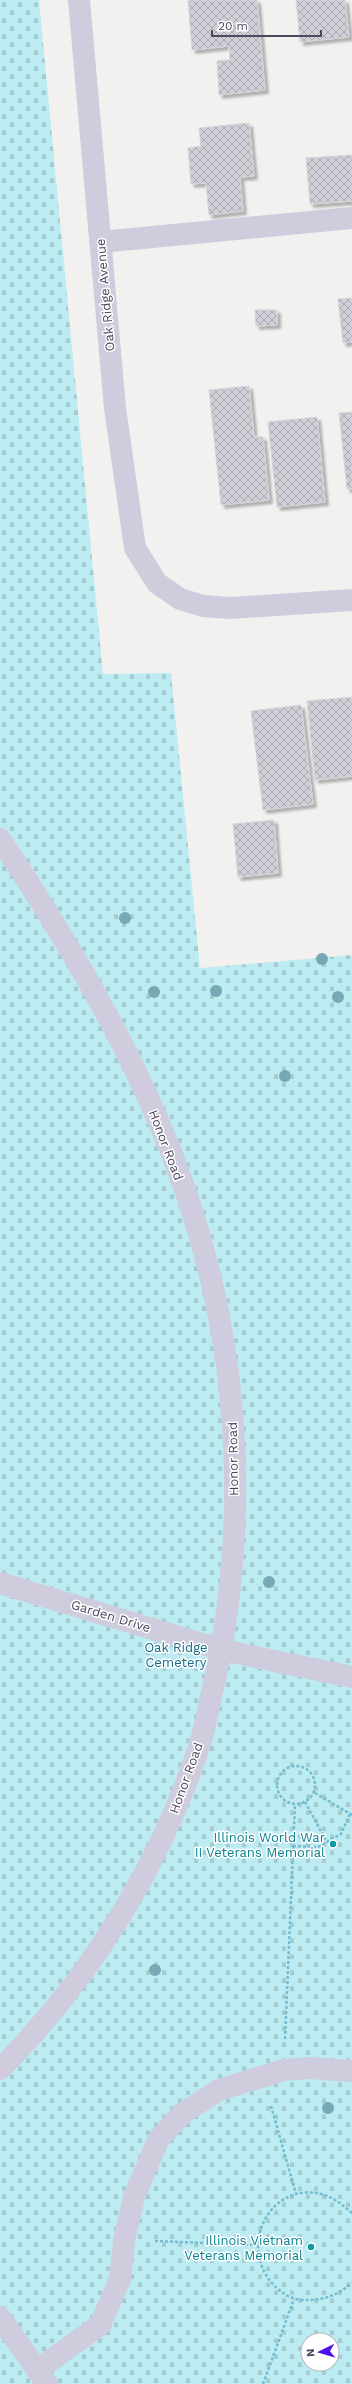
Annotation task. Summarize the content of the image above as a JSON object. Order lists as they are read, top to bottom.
{
  "streets": {
    "street": ["Oak Ridge Avenue", "Honor Road", "Garden Drive"]
  },
  "crossings": [
    ["Honor Road", "Garden Drive"]
  ],
  "parks": ["Oak Ridge Cemetery"],
  "places": ["Illinois World War II Veterans Memorial", "Illinois Vietnam Veterans Memorial"],
  "scale_bar": "20 m",
  "north": "left"
}
